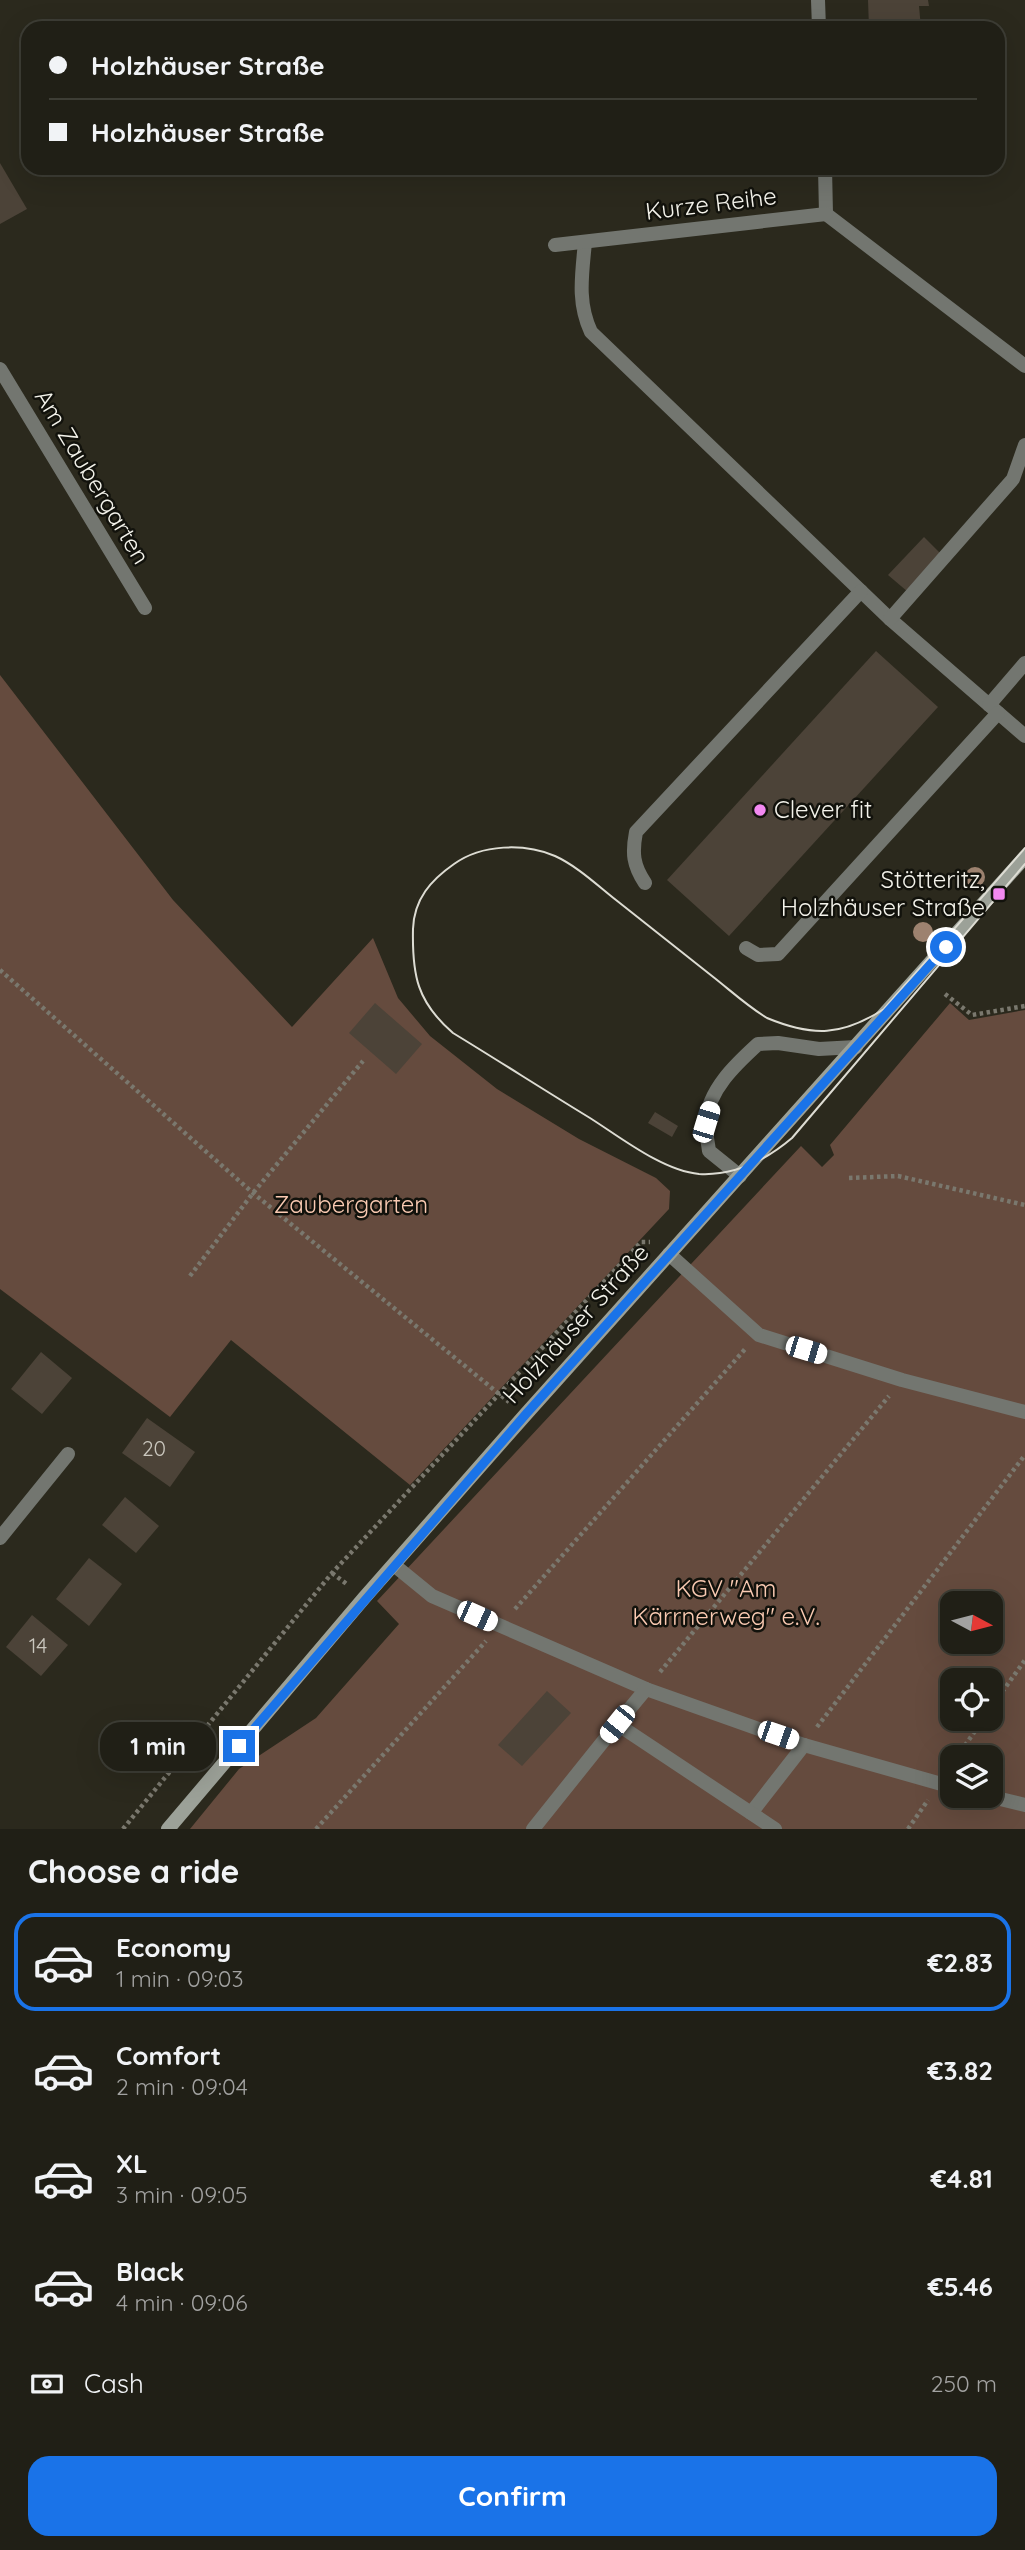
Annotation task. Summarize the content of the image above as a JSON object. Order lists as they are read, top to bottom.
{
  "streets": {
    "main road": ["Holzhäuser Straße"],
    "street": ["Kurze Reihe", "Am Zaubergarten"]
  },
  "parks": ["Zaubergarten", "KGV \"Am Kärrnerweg\" e.V."],
  "places": {
    "other": ["Clever fit"],
    "transit": ["Stötteritz, Holzhäuser Straße"]
  },
  "house_numbers": ["20", "14"],
  "north": "right",
  "page": {
    "banner": ["Holzhäuser Straße", "Holzhäuser Straße"],
    "bubble": "1 min",
    "heading": "Choose a ride",
    "list": [
      {
        "name": "Economy",
        "note": "1 min · 09:03",
        "value": "€2.83"
      },
      {
        "name": "Comfort",
        "note": "2 min · 09:04",
        "value": "€3.82"
      },
      {
        "name": "XL",
        "note": "3 min · 09:05",
        "value": "€4.81"
      },
      {
        "name": "Black",
        "note": "4 min · 09:06",
        "value": "€5.46"
      }
    ],
    "pay": ["Cash", "250 m"],
    "buttons": "Confirm"
  }
}
